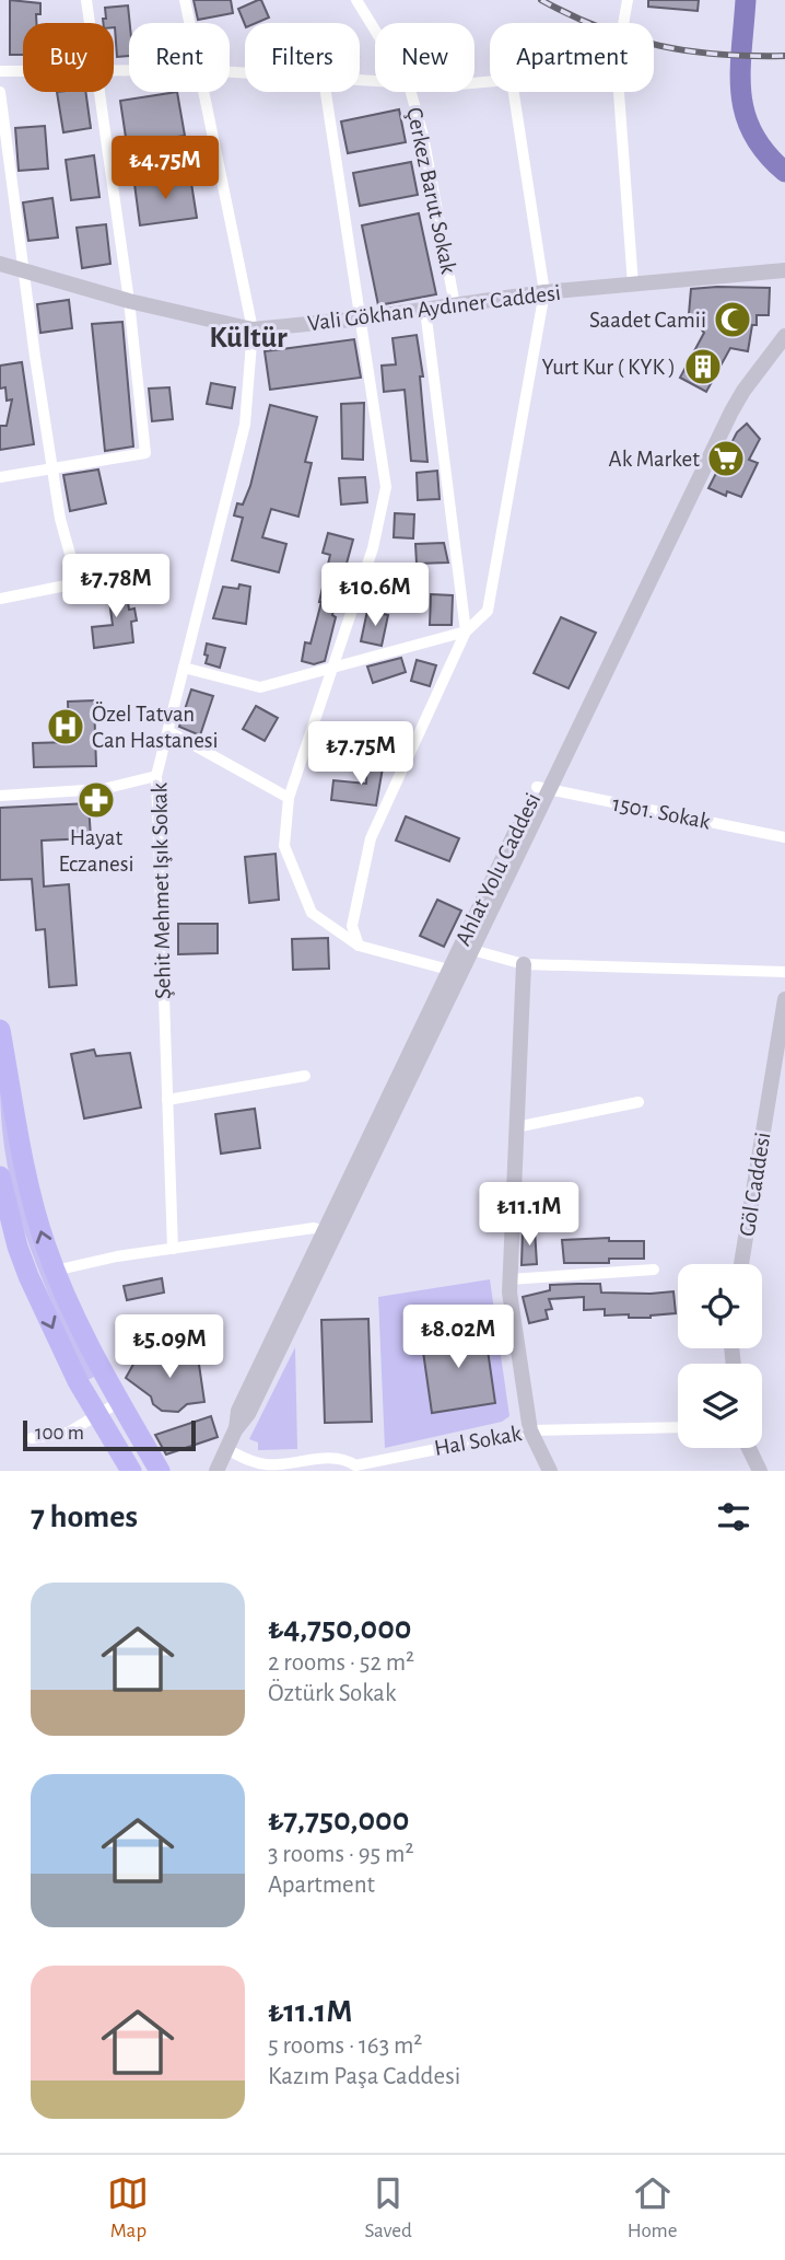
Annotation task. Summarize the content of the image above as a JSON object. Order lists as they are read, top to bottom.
{
  "streets": {
    "street": [
      "Çerkez Barut Sokak",
      "Vali Gökhan Aydıner Caddesi",
      "1501. Sokak",
      "Ahlat Yolu Caddesi",
      "Şehit Mehmet Işık Sokak",
      "Göl Caddesi",
      "Hal Sokak"
    ]
  },
  "crossings": [
    ["Çerkez Barut Sokak", "Vali Gökhan Aydıner Caddesi"],
    ["Vali Gökhan Aydıner Caddesi", "Şehit Mehmet Işık Sokak"],
    ["1501. Sokak", "Ahlat Yolu Caddesi"],
    ["Ahlat Yolu Caddesi", "Hal Sokak"]
  ],
  "districts": ["Kültür"],
  "places": {
    "mosque": ["Saadet Camii"],
    "building": ["Yurt Kur ( KYK )"],
    "supermarket": ["Ak Market"],
    "hospital": ["Özel Tatvan Can Hastanesi"],
    "pharmacy": ["Hayat Eczanesi"]
  },
  "scale_bar": "100 m",
  "page": {
    "chip": [
      "Buy",
      "Rent",
      "Filters",
      "New",
      "Apartment"
    ],
    "price": [
      "₺4.75M",
      "₺7.78M",
      "₺10.6M",
      "₺7.75M",
      "₺11.1M",
      "₺8.02M",
      "₺5.09M"
    ],
    "scale": "100 m",
    "heading": "7 homes",
    "list": [
      {
        "name": "₺4,750,000",
        "note": "2 rooms · 52 m² · Öztürk Sokak"
      },
      {
        "name": "₺7,750,000",
        "note": "3 rooms · 95 m² · Apartment"
      },
      {
        "name": "₺11.1M",
        "note": "5 rooms · 163 m² · Kazım Paşa Caddesi"
      }
    ],
    "tabs": ["Map", "Saved", "Home"]
  }
}
